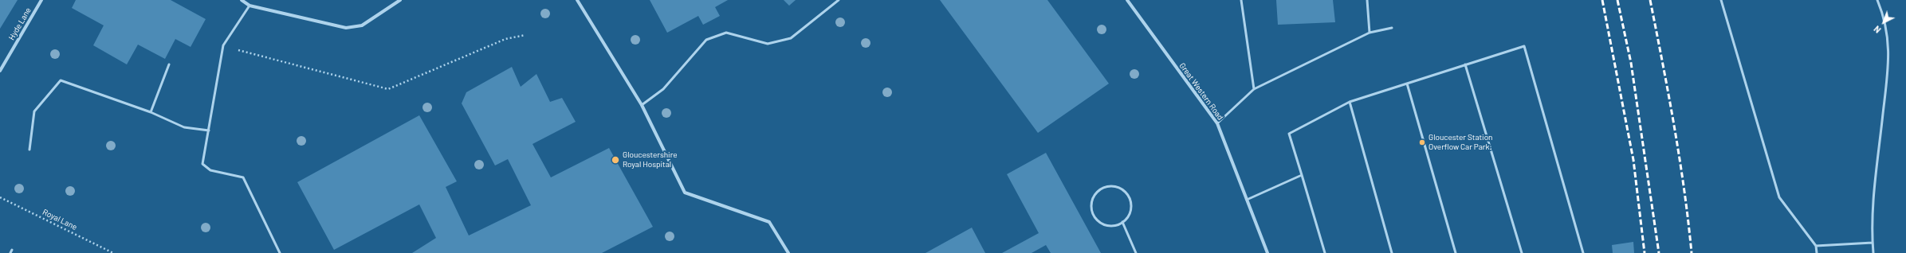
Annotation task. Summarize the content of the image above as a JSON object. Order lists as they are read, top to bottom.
{
  "streets": {
    "street": ["Hyde Lane", "Great Western Road"],
    "path": ["Royal Lane"]
  },
  "places": ["Gloucester Station Overflow Car Park.", "Gloucestershire Royal Hospital"],
  "north": "bottom left"
}
